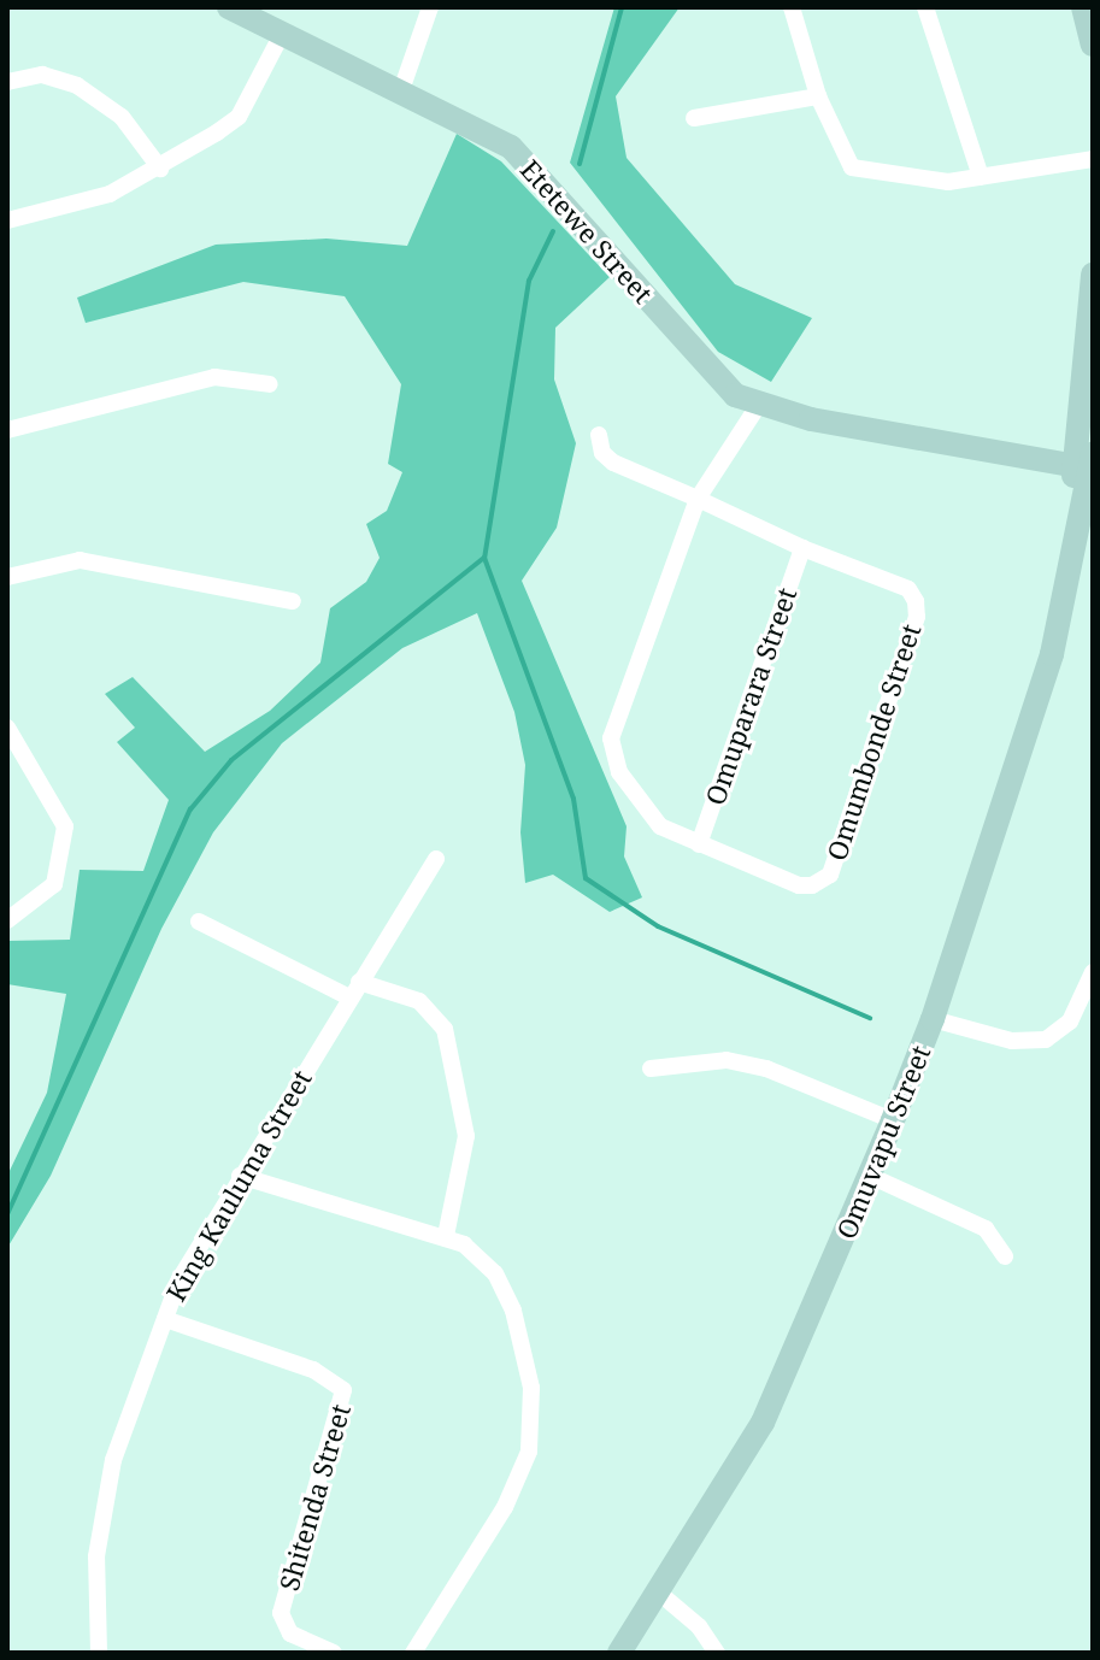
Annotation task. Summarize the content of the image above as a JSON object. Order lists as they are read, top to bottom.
{
  "streets": {
    "street": [
      "Etetewe Street",
      "Omuparara Street",
      "Omumbonde Street",
      "Omuvapu Street",
      "King Kauluma Street",
      "Shitenda Street"
    ]
  },
  "crossings": [
    ["Etetewe Street", "Omumbonde Street"],
    ["Etetewe Street", "Omuvapu Street"],
    ["Omuparara Street", "Omumbonde Street"],
    ["King Kauluma Street", "Shitenda Street"]
  ]
}
